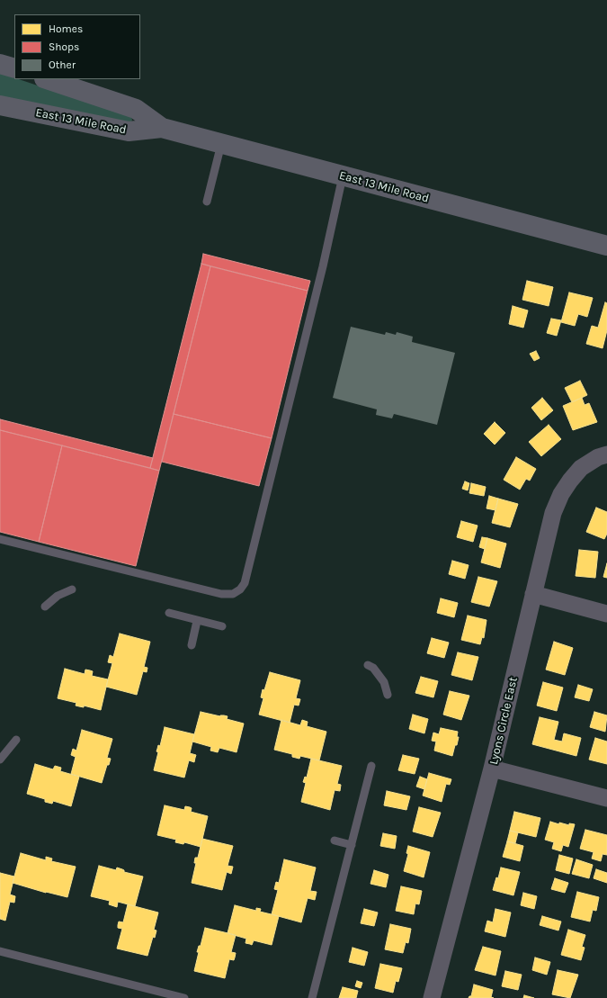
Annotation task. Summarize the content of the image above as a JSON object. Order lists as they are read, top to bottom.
{
  "streets": {
    "main road": ["East 13 Mile Road"],
    "street": ["Lyons Circle East"]
  },
  "legend": ["Homes", "Shops", "Other"]
}
